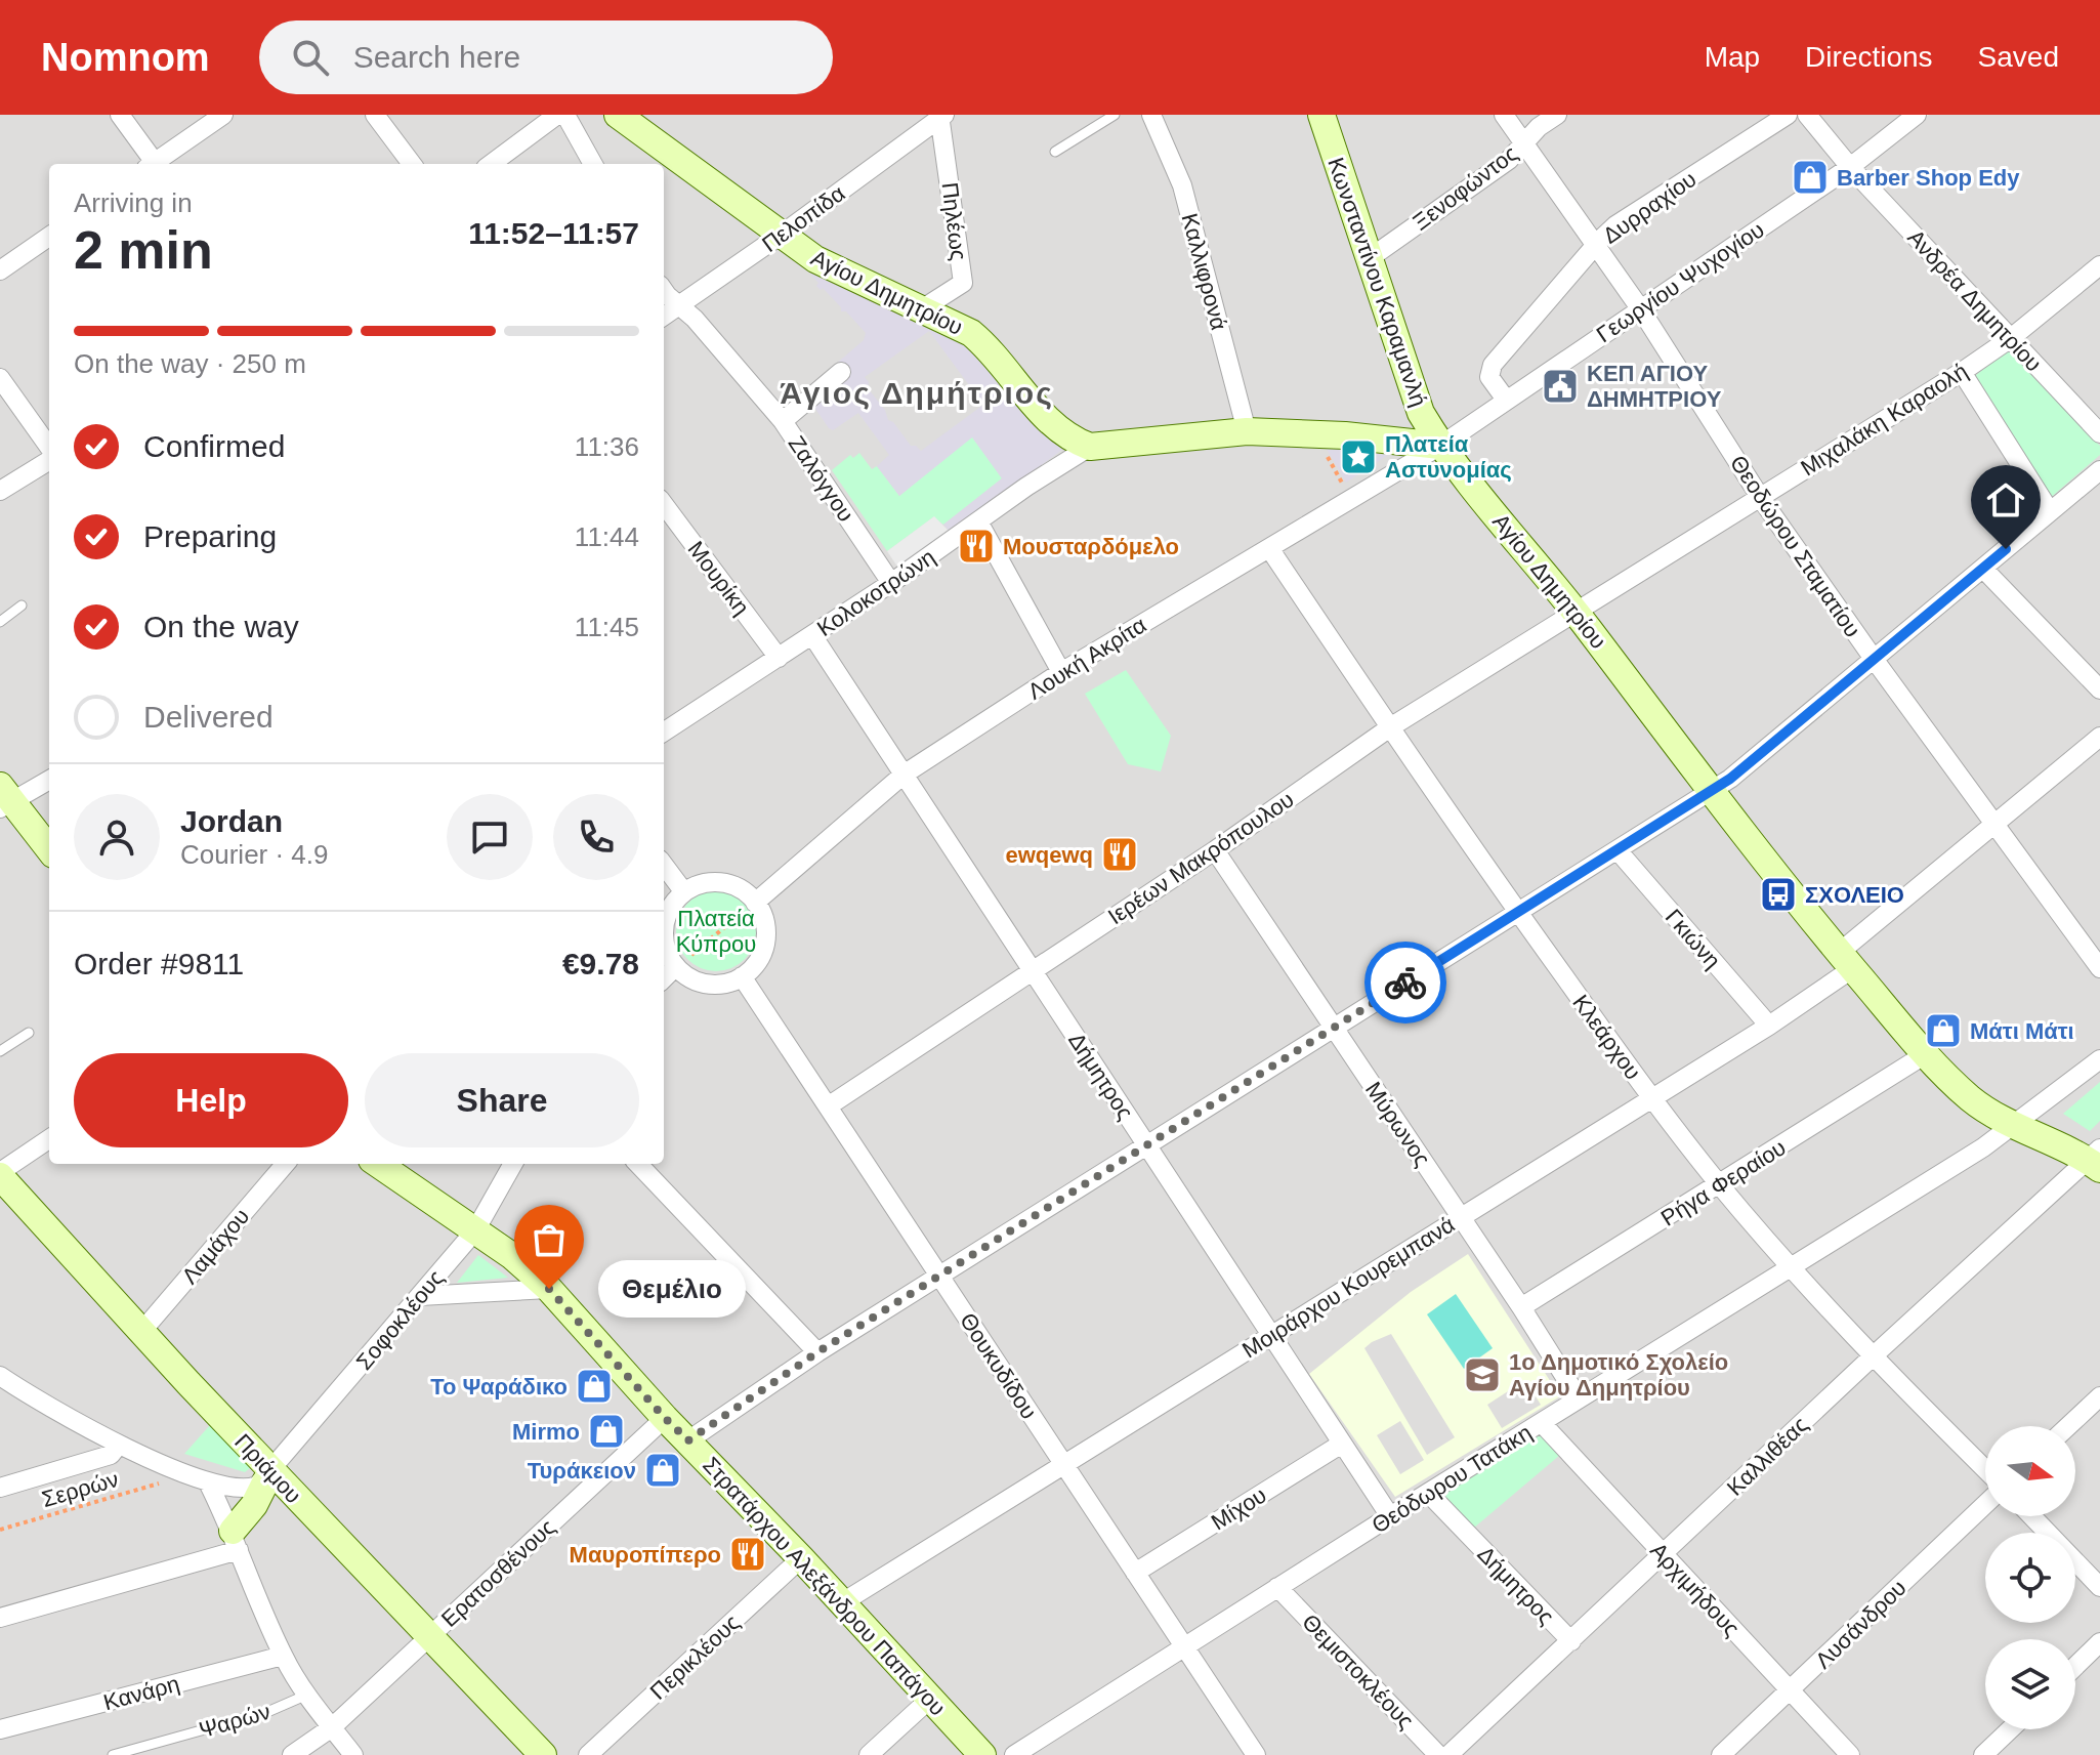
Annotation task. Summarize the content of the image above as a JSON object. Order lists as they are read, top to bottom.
{
  "streets": {
    "main road": [
      "Κωνσταντίνου Καραμανλή",
      "Αγίου Δημητρίου",
      "Πριάμου",
      "Στρατάρχου Αλεξάνδρου Παπάγου"
    ],
    "street": [
      "Ξενοφώντος",
      "Δυρραχίου",
      "Πελοπίδα",
      "Πηλέως",
      "Καλλιφρονά",
      "Γεωργίου Ψυχογίου",
      "Ανδρέα Δημητρίου",
      "Μιχαλάκη Καραολή",
      "Ζαλόγγου",
      "Θεοδώρου Σταματίου",
      "Μουρίκη",
      "Κολοκοτρώνη",
      "Λουκή Ακρίτα",
      "Ιερέων Μακρόπουλου",
      "Γκιώνη",
      "Κλεάρχου",
      "Δήμητρος",
      "Μύρωνος",
      "Ρήγα Φεραίου",
      "Λαμάχου",
      "Μοιράρχου Κουρεμπανά",
      "Σοφοκλέους",
      "Θουκυδίδου",
      "Καλλιθέας",
      "Θεόδωρου Τατάκη",
      "Μίχου",
      "Ερατοσθένους",
      "Αρχιμήδους",
      "Λυσάνδρου",
      "Περικλέους",
      "Θεμιστοκλέους",
      "Κανάρη"
    ],
    "lane": ["Ψαρών"],
    "path": ["Σερρών"]
  },
  "crossings": [
    ["Ξενοφώντος", "Κωνσταντίνου Καραμανλή"],
    ["Ξενοφώντος", "Θεοδώρου Σταματίου"],
    ["Δυρραχίου", "Γεωργίου Ψυχογίου"],
    ["Δυρραχίου", "Θεοδώρου Σταματίου"],
    ["Πελοπίδα", "Πηλέως"],
    ["Πελοπίδα", "Αγίου Δημητρίου"],
    ["Πελοπίδα", "Ζαλόγγου"],
    ["Πηλέως", "Αγίου Δημητρίου"],
    ["Κωνσταντίνου Καραμανλή", "Γεωργίου Ψυχογίου"],
    ["Κωνσταντίνου Καραμανλή", "Αγίου Δημητρίου"],
    ["Κωνσταντίνου Καραμανλή", "Λουκή Ακρίτα"],
    ["Γεωργίου Ψυχογίου", "Αγίου Δημητρίου"],
    ["Γεωργίου Ψυχογίου", "Ανδρέα Δημητρίου"],
    ["Γεωργίου Ψυχογίου", "Θεοδώρου Σταματίου"],
    ["Γεωργίου Ψυχογίου", "Λουκή Ακρίτα"],
    ["Αγίου Δημητρίου", "Μιχαλάκη Καραολή"],
    ["Αγίου Δημητρίου", "Κολοκοτρώνη"],
    ["Αγίου Δημητρίου", "Λουκή Ακρίτα"],
    ["Αγίου Δημητρίου", "Ιερέων Μακρόπουλου"],
    ["Αγίου Δημητρίου", "Ρήγα Φεραίου"],
    ["Αγίου Δημητρίου", "Μοιράρχου Κουρεμπανά"],
    ["Αγίου Δημητρίου", "Καλλιθέας"],
    ["Αγίου Δημητρίου", "Θεόδωρου Τατάκη"],
    ["Ανδρέα Δημητρίου", "Μιχαλάκη Καραολή"],
    ["Μιχαλάκη Καραολή", "Θεοδώρου Σταματίου"],
    ["Μιχαλάκη Καραολή", "Ιερέων Μακρόπουλου"],
    ["Ζαλόγγου", "Κολοκοτρώνη"],
    ["Θεοδώρου Σταματίου", "Μοιράρχου Κουρεμπανά"],
    ["Μουρίκη", "Κολοκοτρώνη"],
    ["Κολοκοτρώνη", "Δήμητρος"],
    ["Λουκή Ακρίτα", "Κλεάρχου"],
    ["Λουκή Ακρίτα", "Δήμητρος"],
    ["Ιερέων Μακρόπουλου", "Κλεάρχου"],
    ["Ιερέων Μακρόπουλου", "Δήμητρος"],
    ["Ιερέων Μακρόπουλου", "Μύρωνος"],
    ["Ιερέων Μακρόπουλου", "Θουκυδίδου"],
    ["Γκιώνη", "Μοιράρχου Κουρεμπανά"],
    ["Κλεάρχου", "Ρήγα Φεραίου"],
    ["Κλεάρχου", "Μοιράρχου Κουρεμπανά"],
    ["Κλεάρχου", "Καλλιθέας"],
    ["Κλεάρχου", "Θεόδωρου Τατάκη"],
    ["Δήμητρος", "Μοιράρχου Κουρεμπανά"],
    ["Δήμητρος", "Καλλιθέας"],
    ["Δήμητρος", "Θεόδωρου Τατάκη"],
    ["Δήμητρος", "Μίχου"],
    ["Μύρωνος", "Ρήγα Φεραίου"],
    ["Μύρωνος", "Μοιράρχου Κουρεμπανά"],
    ["Μύρωνος", "Θεόδωρου Τατάκη"],
    ["Λαμάχου", "Πριάμου"],
    ["Μοιράρχου Κουρεμπανά", "Θουκυδίδου"],
    ["Μοιράρχου Κουρεμπανά", "Στρατάρχου Αλεξάνδρου Παπάγου"],
    ["Σοφοκλέους", "Πριάμου"],
    ["Σοφοκλέους", "Στρατάρχου Αλεξάνδρου Παπάγου"],
    ["Θουκυδίδου", "Θεόδωρου Τατάκη"],
    ["Θουκυδίδου", "Μίχου"],
    ["Καλλιθέας", "Αρχιμήδους"],
    ["Πριάμου", "Ερατοσθένους"],
    ["Θεόδωρου Τατάκη", "Αρχιμήδους"],
    ["Θεόδωρου Τατάκη", "Θεμιστοκλέους"],
    ["Ερατοσθένους", "Στρατάρχου Αλεξάνδρου Παπάγου"],
    ["Στρατάρχου Αλεξάνδρου Παπάγου", "Περικλέους"],
    ["Αρχιμήδους", "Λυσάνδρου"]
  ],
  "districts": ["Άγιος Δημήτριος"],
  "parks": ["Πλατεία Κύπρου"],
  "places": {
    "shop": [
      "Barber Shop Edy",
      "Μάτι Μάτι",
      "Το Ψαράδικο",
      "Mirmo",
      "Τυράκειον"
    ],
    "public building": ["ΚΕΠ ΑΓΙΟΥ ΔΗΜΗΤΡΙΟΥ"],
    "place": ["Πλατεία Αστυνομίας"],
    "restaurant": ["Μουσταρδόμελο", "ewqewq", "Μαυροπίπερο"],
    "bus stop": ["ΣΧΟΛΕΙΟ"],
    "other": ["Θεμέλιο"],
    "school or university": ["1ο Δημοτικό Σχολείο Αγίου Δημητρίου"]
  },
  "north": "right",
  "page": {
    "header": "Nomnom",
    "search": "Search here",
    "nav": ["Map", "Directions", "Saved"],
    "heading": ["2 min", "Arriving in", "11:52–11:57"],
    "panel": [
      "Jordan",
      "Courier · 4.9",
      "Order #9811",
      "€9.78"
    ],
    "bar": "On the way · 250 m",
    "list": [
      ["Confirmed", "11:36"],
      ["Preparing", "11:44"],
      ["On the way", "11:45"],
      "Delivered"
    ],
    "buttons": ["Help", "Share"],
    "bubble": "Θεμέλιο"
  }
}
